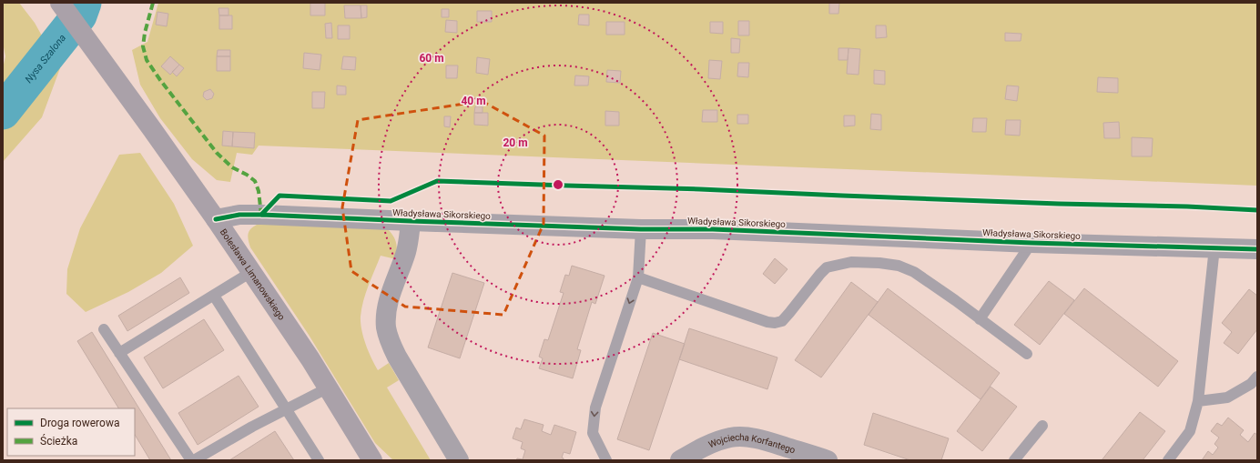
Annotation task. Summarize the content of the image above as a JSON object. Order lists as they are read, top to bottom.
{
  "streets": {
    "main road": ["Bolesława Limanowskiego"],
    "street": ["Władysława Sikorskiego", "Wojciecha Korfantego"]
  },
  "crossings": [
    ["Władysława Sikorskiego", "Bolesława Limanowskiego"]
  ],
  "water": ["Nysa Szalona"],
  "legend": ["Droga rowerowa", "Ścieżka"],
  "rings": ["60 m", "40 m", "20 m"]
}
